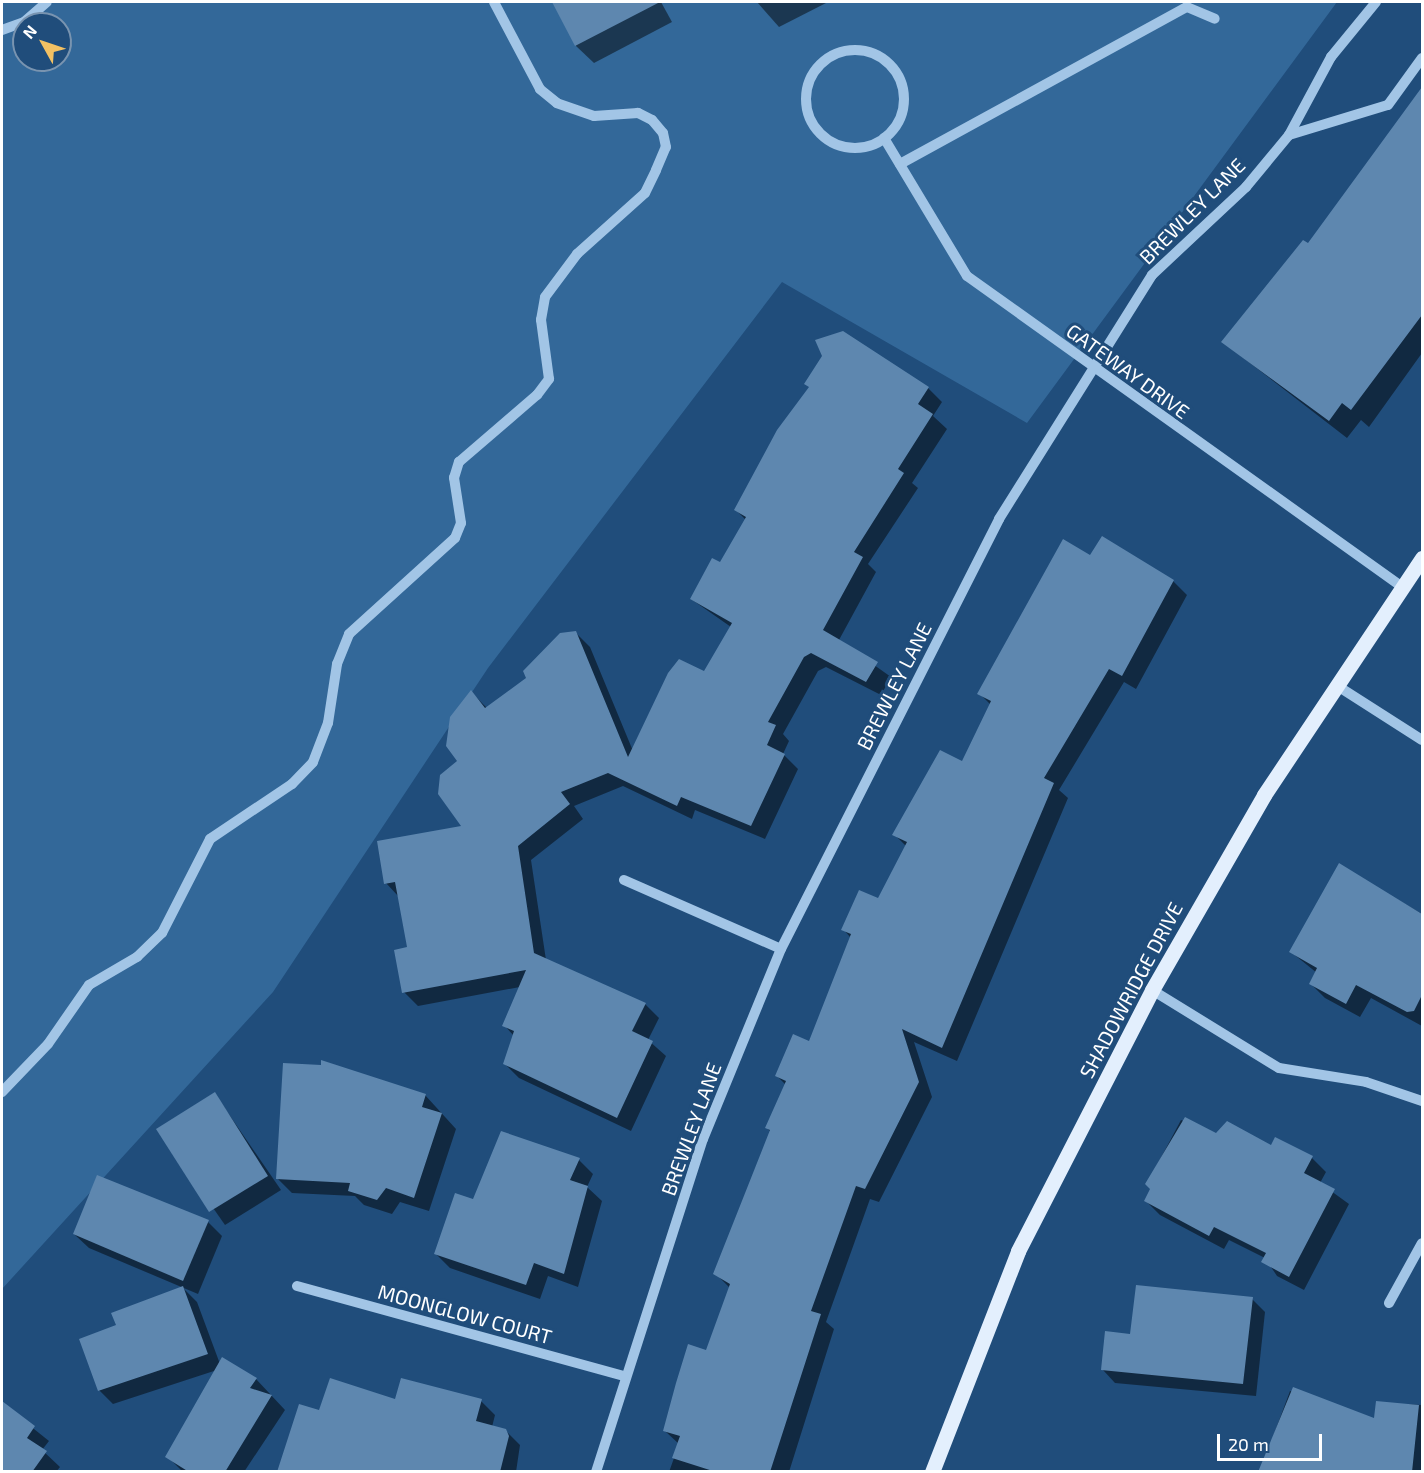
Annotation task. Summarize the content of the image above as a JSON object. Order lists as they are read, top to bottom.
{
  "streets": {
    "main road": ["SHADOWRIDGE DRIVE"],
    "street": ["BREWLEY LANE", "GATEWAY DRIVE", "MOONGLOW COURT"]
  },
  "crossings": [
    ["BREWLEY LANE", "GATEWAY DRIVE"],
    ["BREWLEY LANE", "MOONGLOW COURT"],
    ["GATEWAY DRIVE", "SHADOWRIDGE DRIVE"]
  ],
  "scale_bar": "20 m",
  "north": "top left"
}
